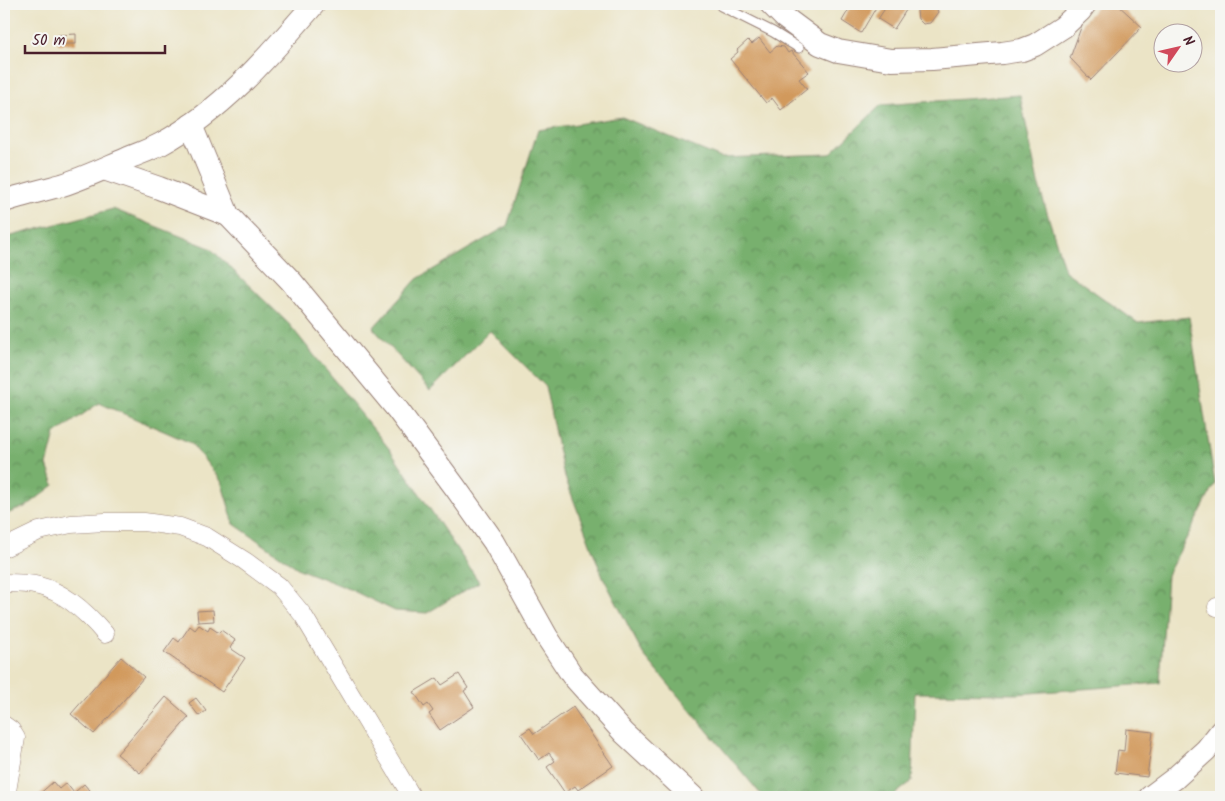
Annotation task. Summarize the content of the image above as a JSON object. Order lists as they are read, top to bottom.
{
  "scale_bar": "50 m",
  "north": "top right"
}
